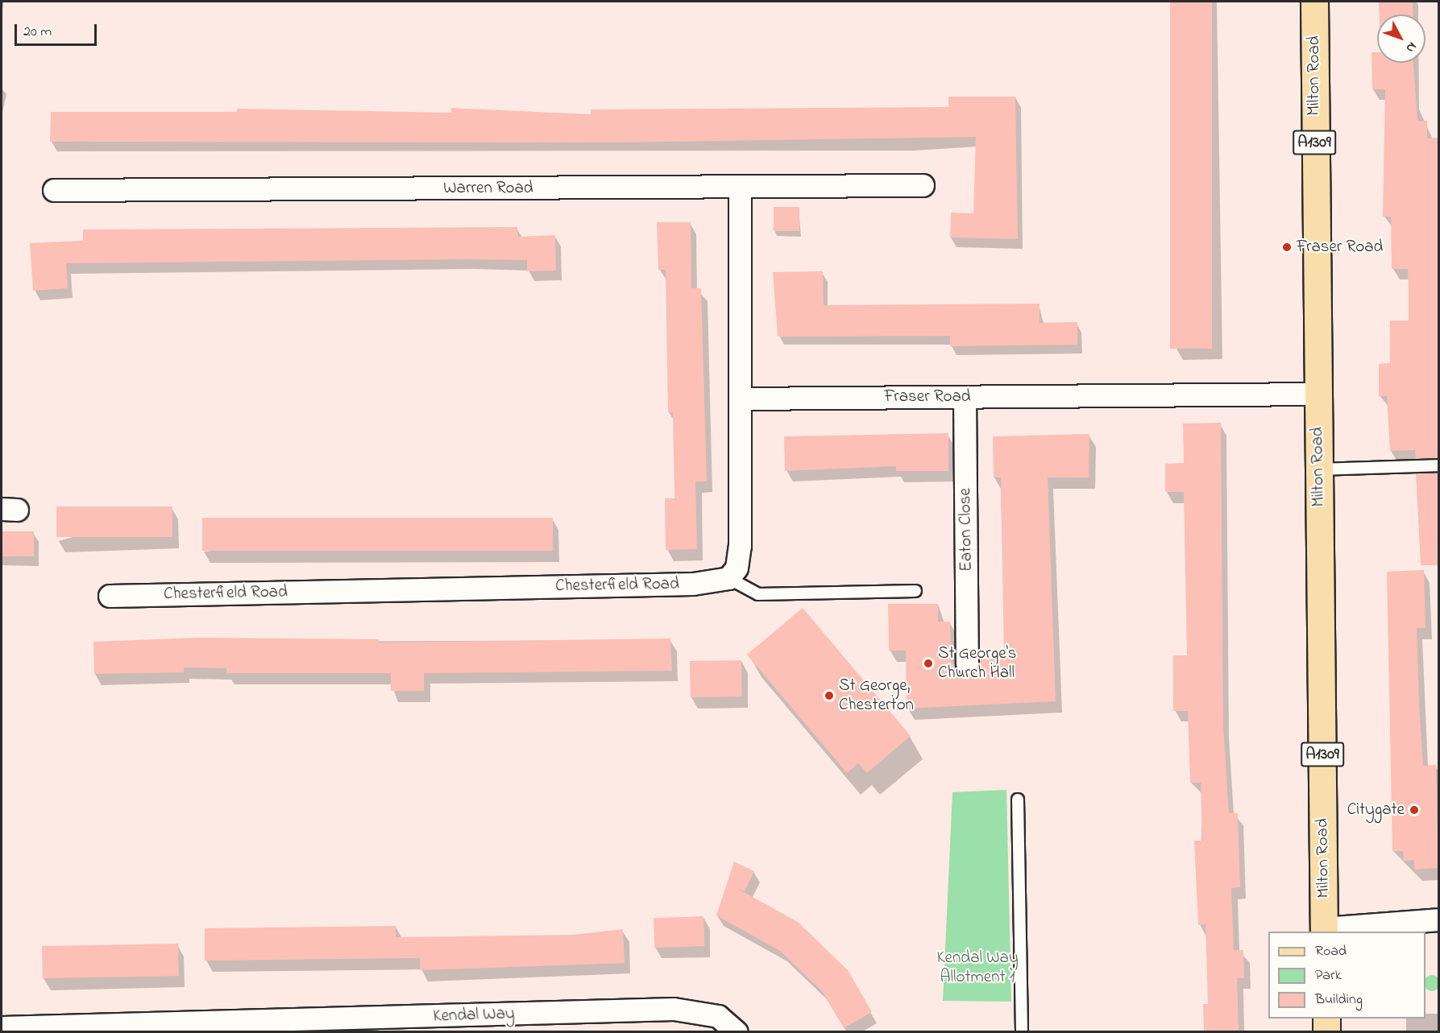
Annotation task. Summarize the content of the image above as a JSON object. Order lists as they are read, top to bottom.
{
  "streets": {
    "main road": ["Milton Road", "A1309"],
    "street": [
      "Warren Road",
      "Fraser Road",
      "Eaton Close",
      "Chesterfield Road",
      "Kendal Way"
    ]
  },
  "crossings": [
    ["Milton Road", "Fraser Road"],
    ["Fraser Road", "Eaton Close"]
  ],
  "parks": ["Kendal Way Allotment 1"],
  "places": [
    "Fraser Road",
    "St George's Church Hall",
    "St George, Chesterton",
    "Citygate"
  ],
  "legend": ["Road", "Park", "Building"],
  "scale_bar": "20 m",
  "north": "bottom right"
}
